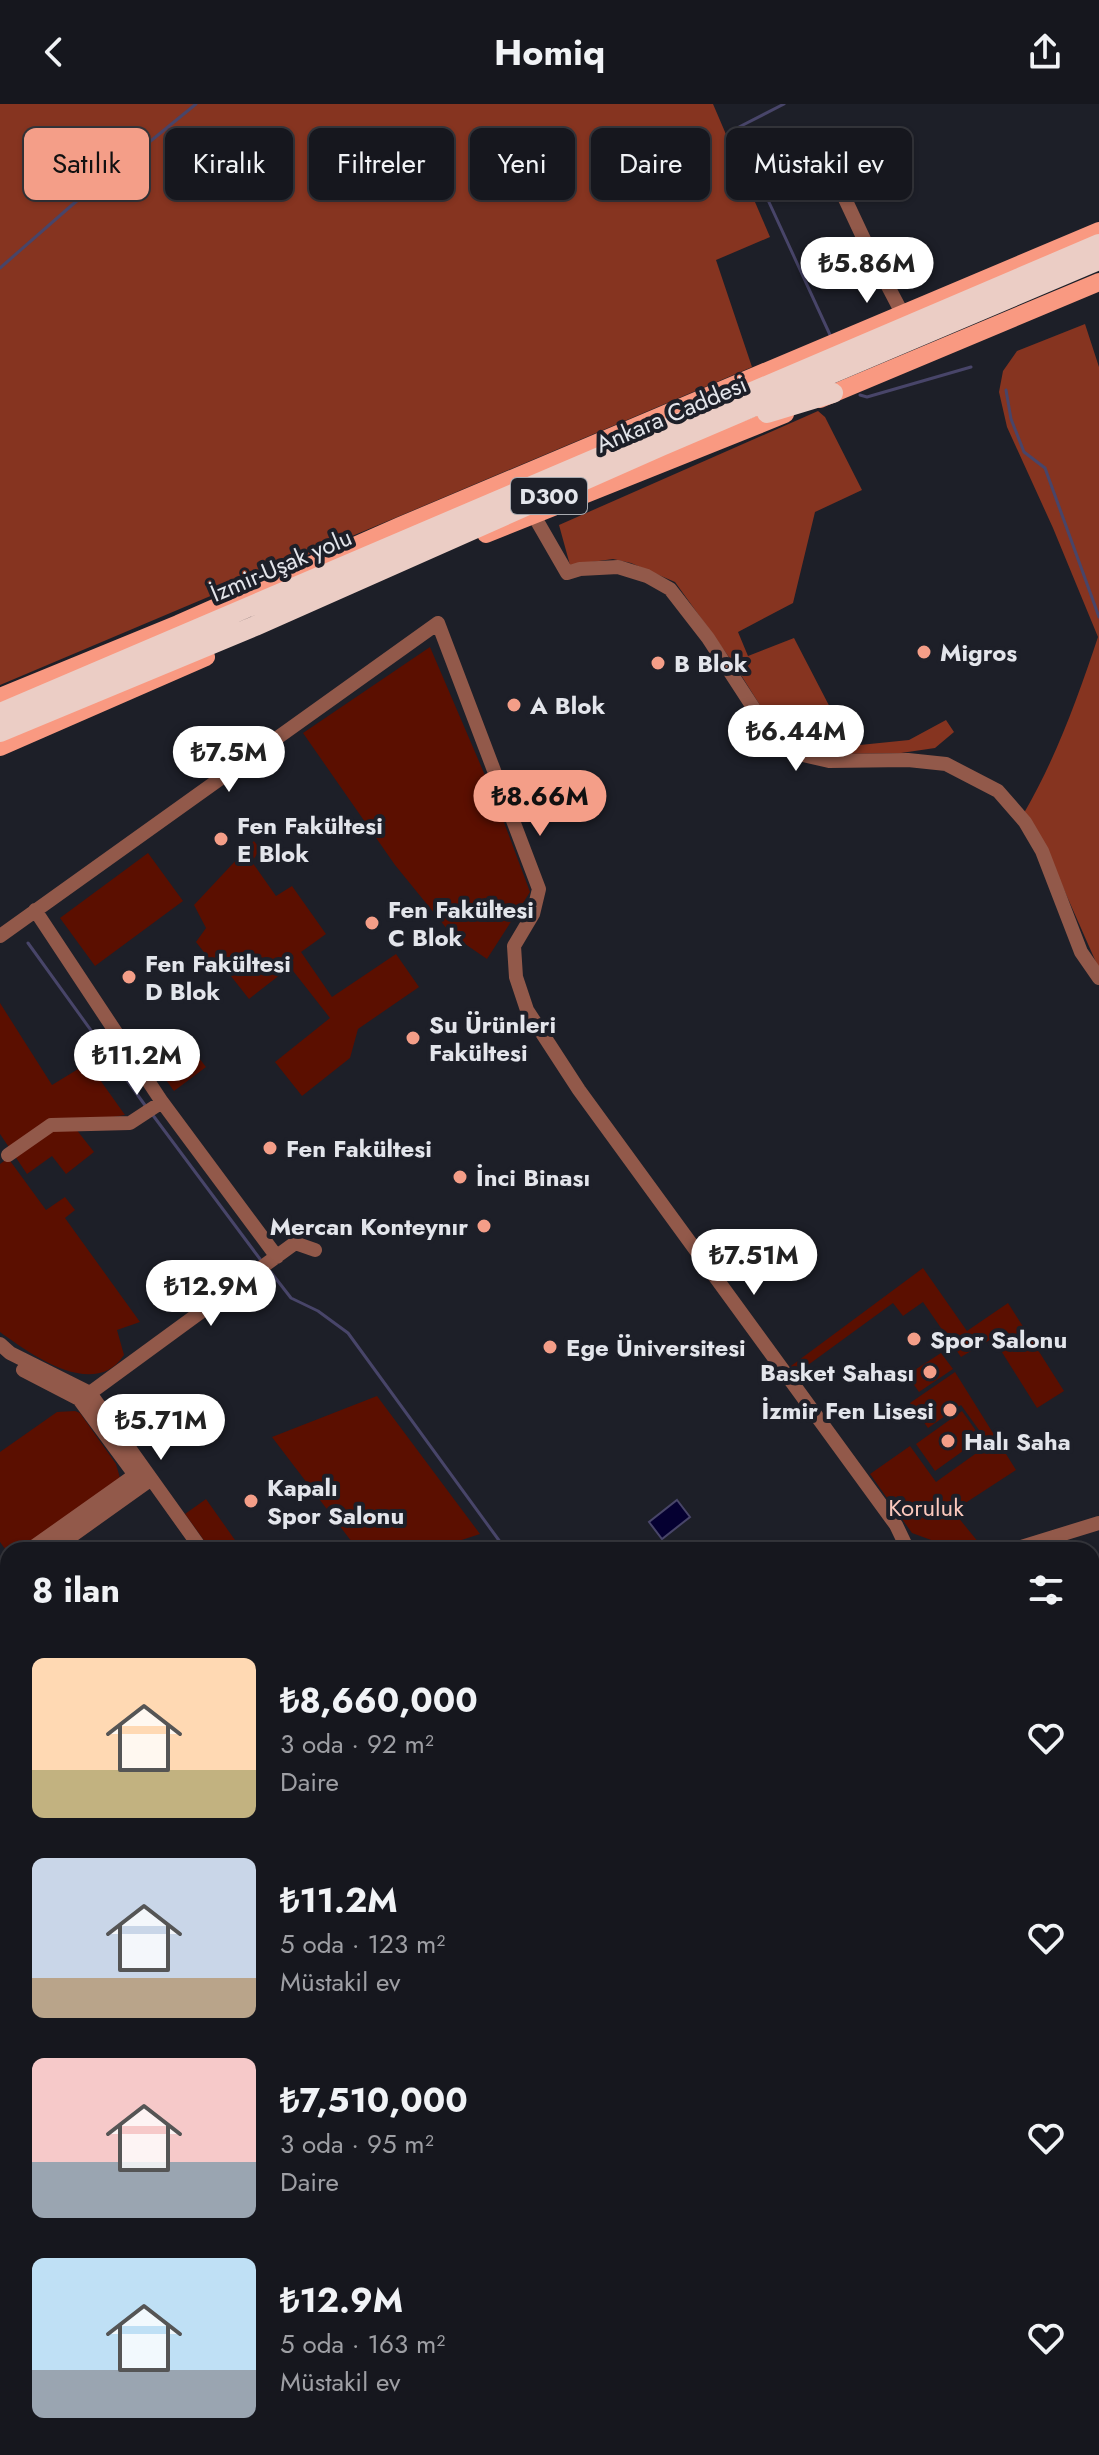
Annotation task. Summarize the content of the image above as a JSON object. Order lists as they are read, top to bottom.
{
  "streets": {
    "highway": ["Ankara Caddesi", "D300", "İzmir-Uşak yolu"]
  },
  "crossings": [
    ["Ankara Caddesi", "İzmir-Uşak yolu"]
  ],
  "parks": ["Koruluk"],
  "places": [
    "Migros",
    "B Blok",
    "A Blok",
    "Fen Fakültesi E Blok",
    "Fen Fakültesi C Blok",
    "Fen Fakültesi D Blok",
    "Su Ürünleri Fakültesi",
    "Fen Fakültesi",
    "İnci Binası",
    "Mercan Konteynır",
    "Spor Salonu",
    "Ege Üniversitesi",
    "Basket Sahası",
    "İzmir Fen Lisesi",
    "Halı Saha",
    "Kapalı Spor Salonu"
  ],
  "page": {
    "header": "Homiq",
    "chip": [
      "Satılık",
      "Kiralık",
      "Filtreler",
      "Yeni",
      "Daire",
      "Müstakil ev"
    ],
    "price": [
      "₺5.86M",
      "₺6.44M",
      "₺7.5M",
      "₺8.66M",
      "₺11.2M",
      "₺7.51M",
      "₺12.9M",
      "₺5.71M"
    ],
    "heading": "8 ilan",
    "list": [
      {
        "name": "₺8,660,000",
        "note": "3 oda · 92 m² · Daire"
      },
      {
        "name": "₺11.2M",
        "note": "5 oda · 123 m² · Müstakil ev"
      },
      {
        "name": "₺7,510,000",
        "note": "3 oda · 95 m² · Daire"
      },
      {
        "name": "₺12.9M",
        "note": "5 oda · 163 m² · Müstakil ev"
      }
    ]
  }
}
